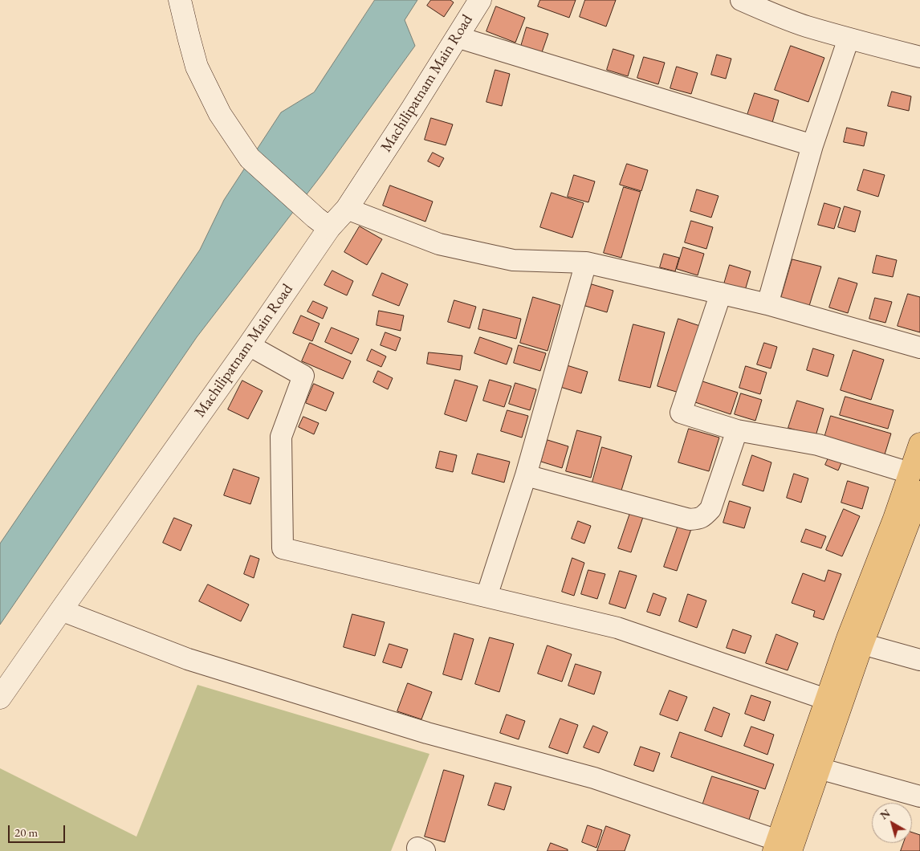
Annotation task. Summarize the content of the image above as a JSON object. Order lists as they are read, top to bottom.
{
  "streets": {
    "street": ["Machilipatnam Main Road"]
  },
  "scale_bar": "20 m",
  "north": "top left"
}
